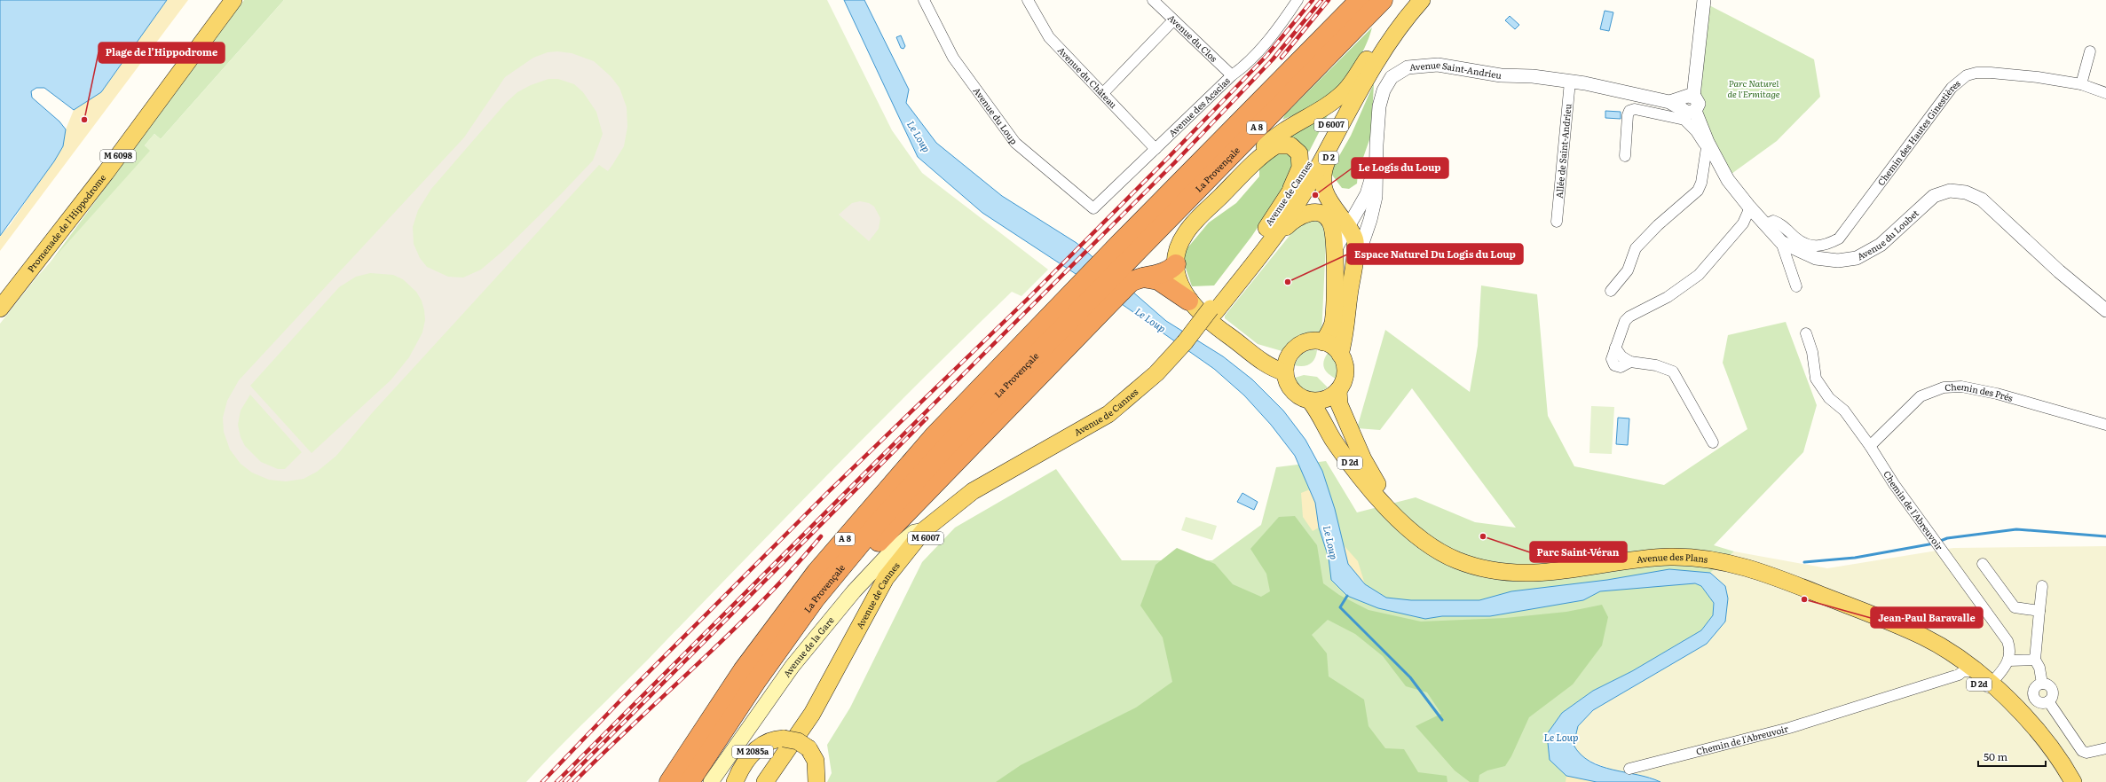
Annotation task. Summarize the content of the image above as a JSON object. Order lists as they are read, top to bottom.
{
  "streets": {
    "highway": ["A 8", "La Provençale"],
    "main road": [
      "D 6007",
      "M 6098",
      "D 2",
      "Avenue de Cannes",
      "Promenade de l'Hippodrome",
      "D 2d",
      "M 6007",
      "Avenue des Plans",
      "Avenue de la Gare",
      "M 2085a"
    ],
    "street": [
      "Avenue du Clos",
      "Avenue Saint-Andrieu",
      "Avenue du Château",
      "Avenue des Acacias",
      "Avenue du Loup",
      "Chemin des Hautes Ginestières",
      "Allée de Saint-Andrieu",
      "Avenue du Loubet",
      "Chemin des Prés",
      "Chemin de l'Abreuvoir"
    ]
  },
  "crossings": [
    ["Avenue du Clos", "Avenue des Acacias"],
    ["Avenue Saint-Andrieu", "Allée de Saint-Andrieu"],
    ["Avenue Saint-Andrieu", "D 2"],
    ["Avenue Saint-Andrieu", "Avenue du Loubet"],
    ["Avenue du Château", "Avenue des Acacias"],
    ["Avenue des Acacias", "Avenue du Loup"],
    ["D 6007", "D 2"],
    ["D 6007", "Avenue de Cannes"],
    ["Chemin des Hautes Ginestières", "Avenue du Loubet"],
    ["D 2", "Avenue de Cannes"],
    ["D 2", "Avenue des Plans"],
    ["Avenue de Cannes", "Avenue de la Gare"],
    ["Chemin des Prés", "Chemin de l'Abreuvoir"],
    ["Chemin de l'Abreuvoir", "Avenue des Plans"]
  ],
  "water": ["Le Loup"],
  "parks": ["Parc Naturel de l'Ermitage"],
  "places": [
    "Plage de l’Hippodrome",
    "Le Logis du Loup",
    "Espace Naturel Du Logis du Loup",
    "Parc Saint-Véran",
    "Jean-Paul Baravalle"
  ],
  "scale_bar": "50 m"
}
